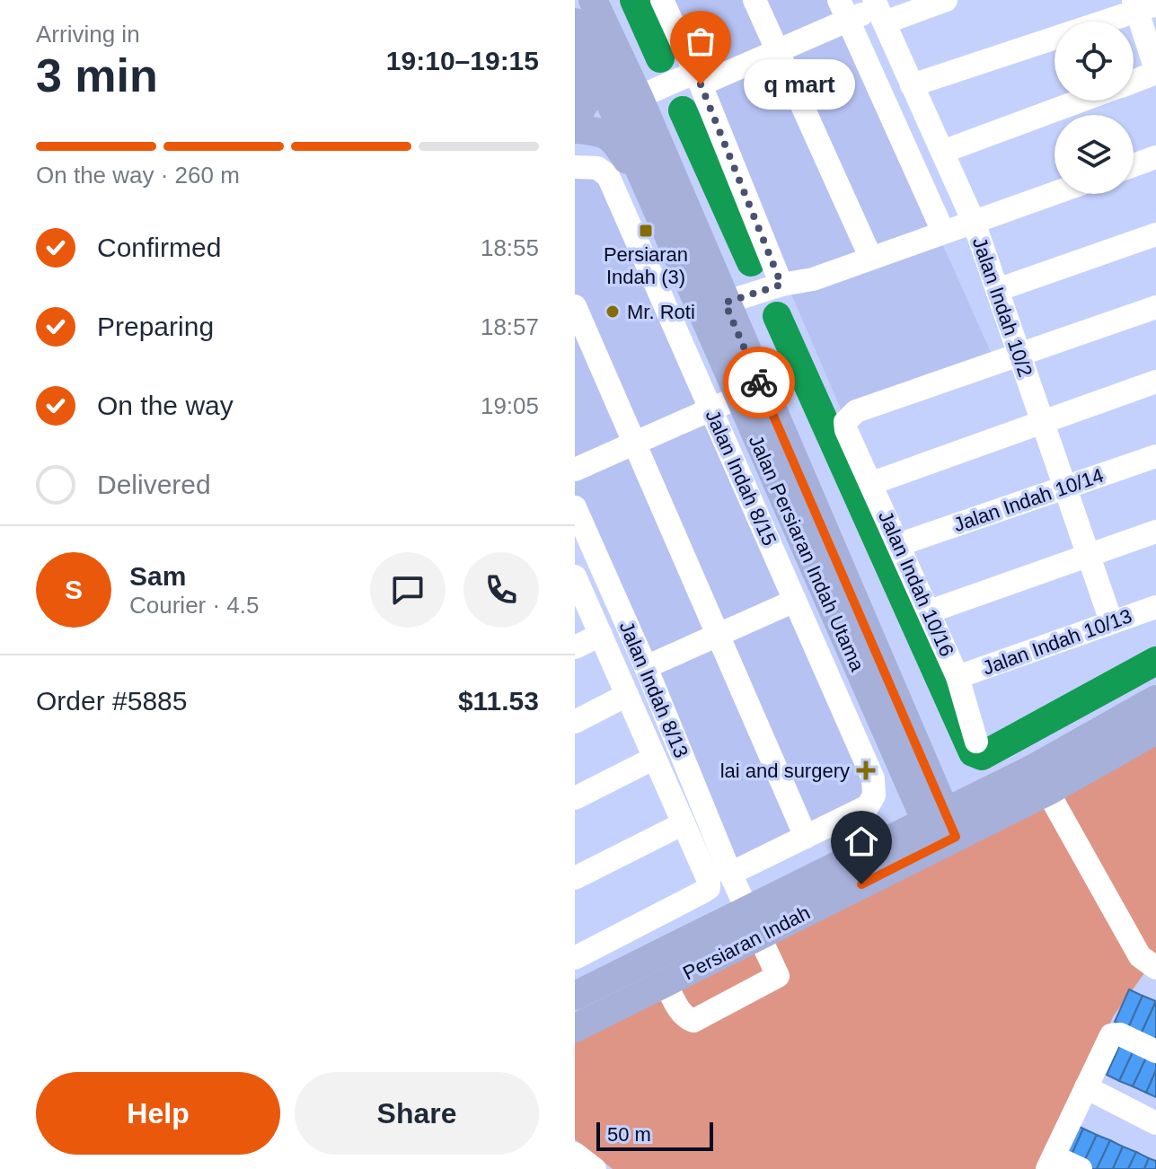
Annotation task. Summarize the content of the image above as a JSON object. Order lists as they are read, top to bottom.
{
  "streets": {
    "main road": ["Jalan Persiaran Indah Utama", "Persiaran Indah"],
    "street": [
      "Jalan Indah 10/2",
      "Jalan Indah 8/15",
      "Jalan Indah 10/14",
      "Jalan Indah 10/16",
      "Jalan Indah 10/13",
      "Jalan Indah 8/13"
    ]
  },
  "crossings": [
    ["Jalan Indah 10/2", "Jalan Indah 10/14"],
    ["Jalan Indah 10/2", "Jalan Indah 10/16"],
    ["Jalan Indah 10/2", "Jalan Indah 10/13"],
    ["Jalan Indah 10/14", "Jalan Indah 10/16"],
    ["Jalan Persiaran Indah Utama", "Persiaran Indah"],
    ["Jalan Indah 10/16", "Jalan Indah 10/13"],
    ["Jalan Indah 8/13", "Persiaran Indah"]
  ],
  "places": {
    "other": ["q mart", "Mr. Roti"],
    "transit": ["Persiaran Indah (3)"],
    "health": ["lai and surgery"]
  },
  "scale_bar": "50 m",
  "page": {
    "heading": ["3 min", "Arriving in", "19:10–19:15"],
    "panel": [
      "Sam",
      "Courier · 4.5",
      "Order #5885",
      "$11.53"
    ],
    "bubble": "q mart",
    "bar": "On the way · 260 m",
    "list": [
      ["Confirmed", "18:55"],
      ["Preparing", "18:57"],
      ["On the way", "19:05"],
      "Delivered"
    ],
    "round": "S",
    "buttons": ["Help", "Share"],
    "scale": "50 m"
  }
}
